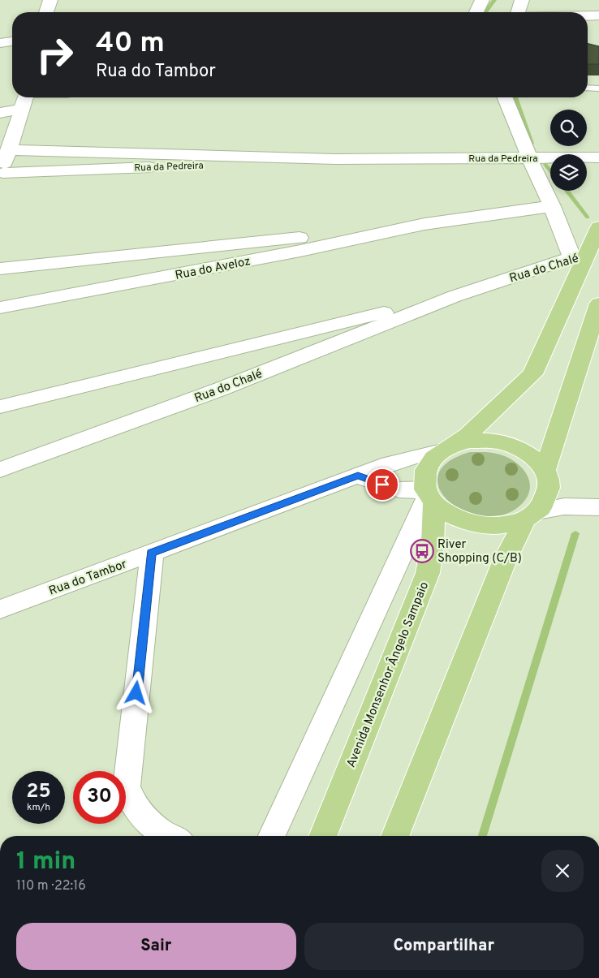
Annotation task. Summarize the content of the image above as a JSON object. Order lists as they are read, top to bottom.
{
  "streets": {
    "main road": ["Avenida Monsenhor Ângelo Sampaio"],
    "street": [
      "Rua da Pedreira",
      "Rua do Aveloz",
      "Rua do Chalé",
      "Rua do Tambor"
    ]
  },
  "crossings": [
    ["Rua do Tambor", "Avenida Monsenhor Ângelo Sampaio"]
  ],
  "places": {
    "bus stop": ["River Shopping (C/B)"]
  },
  "page": {
    "turn": ["40 m", "Rua do Tambor"],
    "speed": "25 km/h",
    "limit": "30",
    "heading": ["1 min", "110 m · 22:16"],
    "buttons": ["Sair", "Compartilhar"]
  }
}
